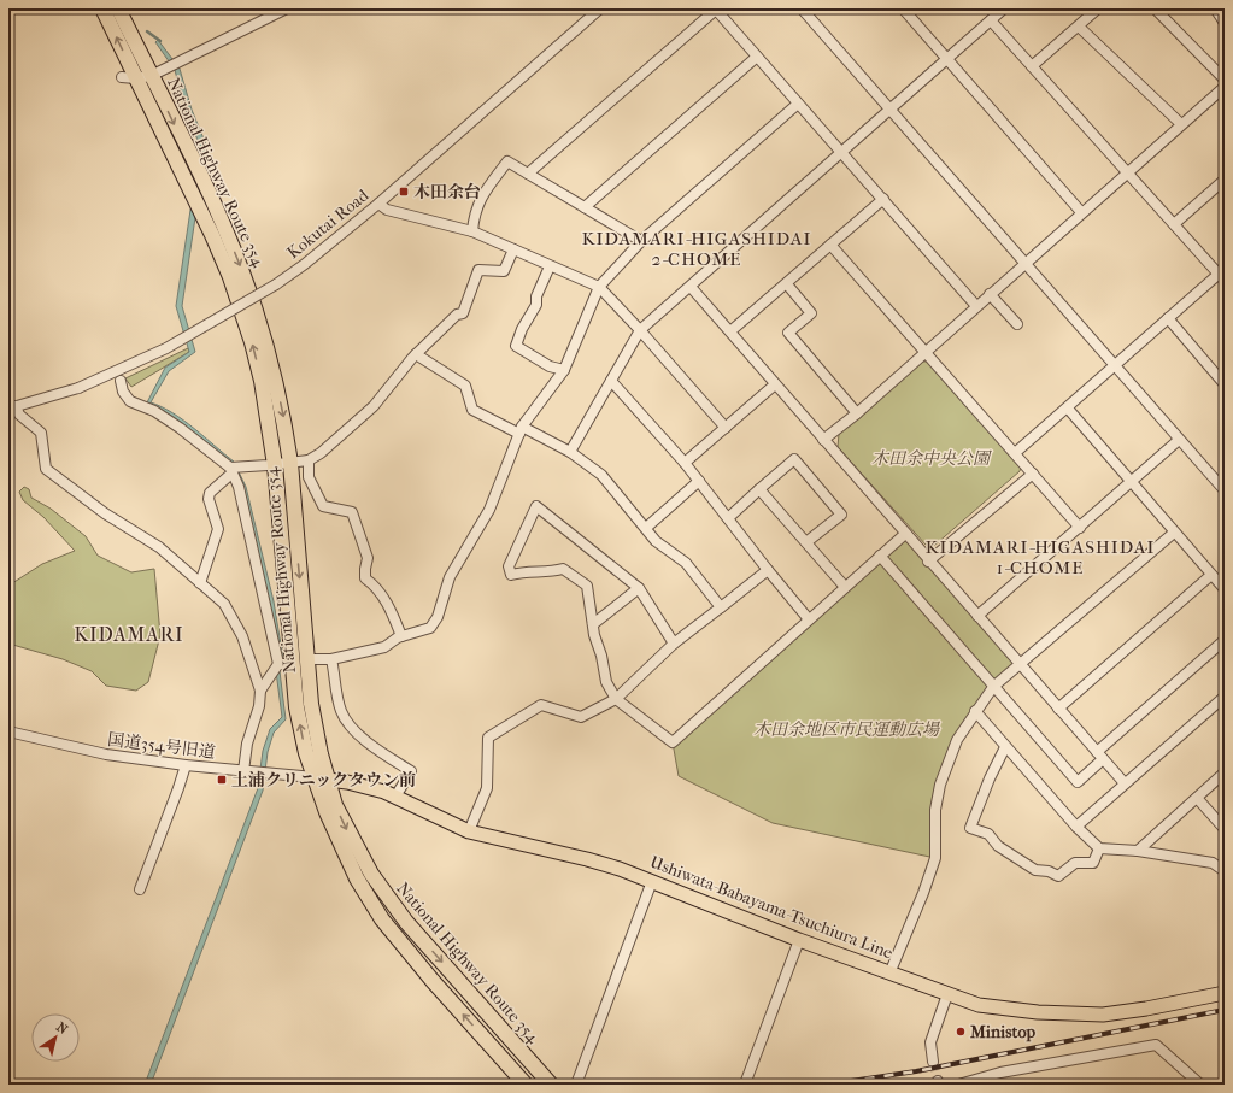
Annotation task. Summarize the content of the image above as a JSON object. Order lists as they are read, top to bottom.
{
  "streets": {
    "highway": ["National Highway Route 354"],
    "main road": ["Ushiwata-Babayama-Tsuchiura Line"],
    "street": ["Kokutai Road", "国道354号旧道"]
  },
  "crossings": [
    ["National Highway Route 354", "国道354号旧道"],
    ["National Highway Route 354", "Ushiwata-Babayama-Tsuchiura Line"],
    ["国道354号旧道", "Ushiwata-Babayama-Tsuchiura Line"]
  ],
  "districts": ["KIDAMARI-HIGASHIDAI 2-CHOME", "KIDAMARI-HIGASHIDAI 1-CHOME", "KIDAMARI"],
  "parks": ["木田余中央公園", "木田余地区市民運動広場"],
  "places": {
    "transit": ["木田余台", "土浦クリニックタウン前"],
    "other": ["Ministop"]
  },
  "north": "top right"
}
